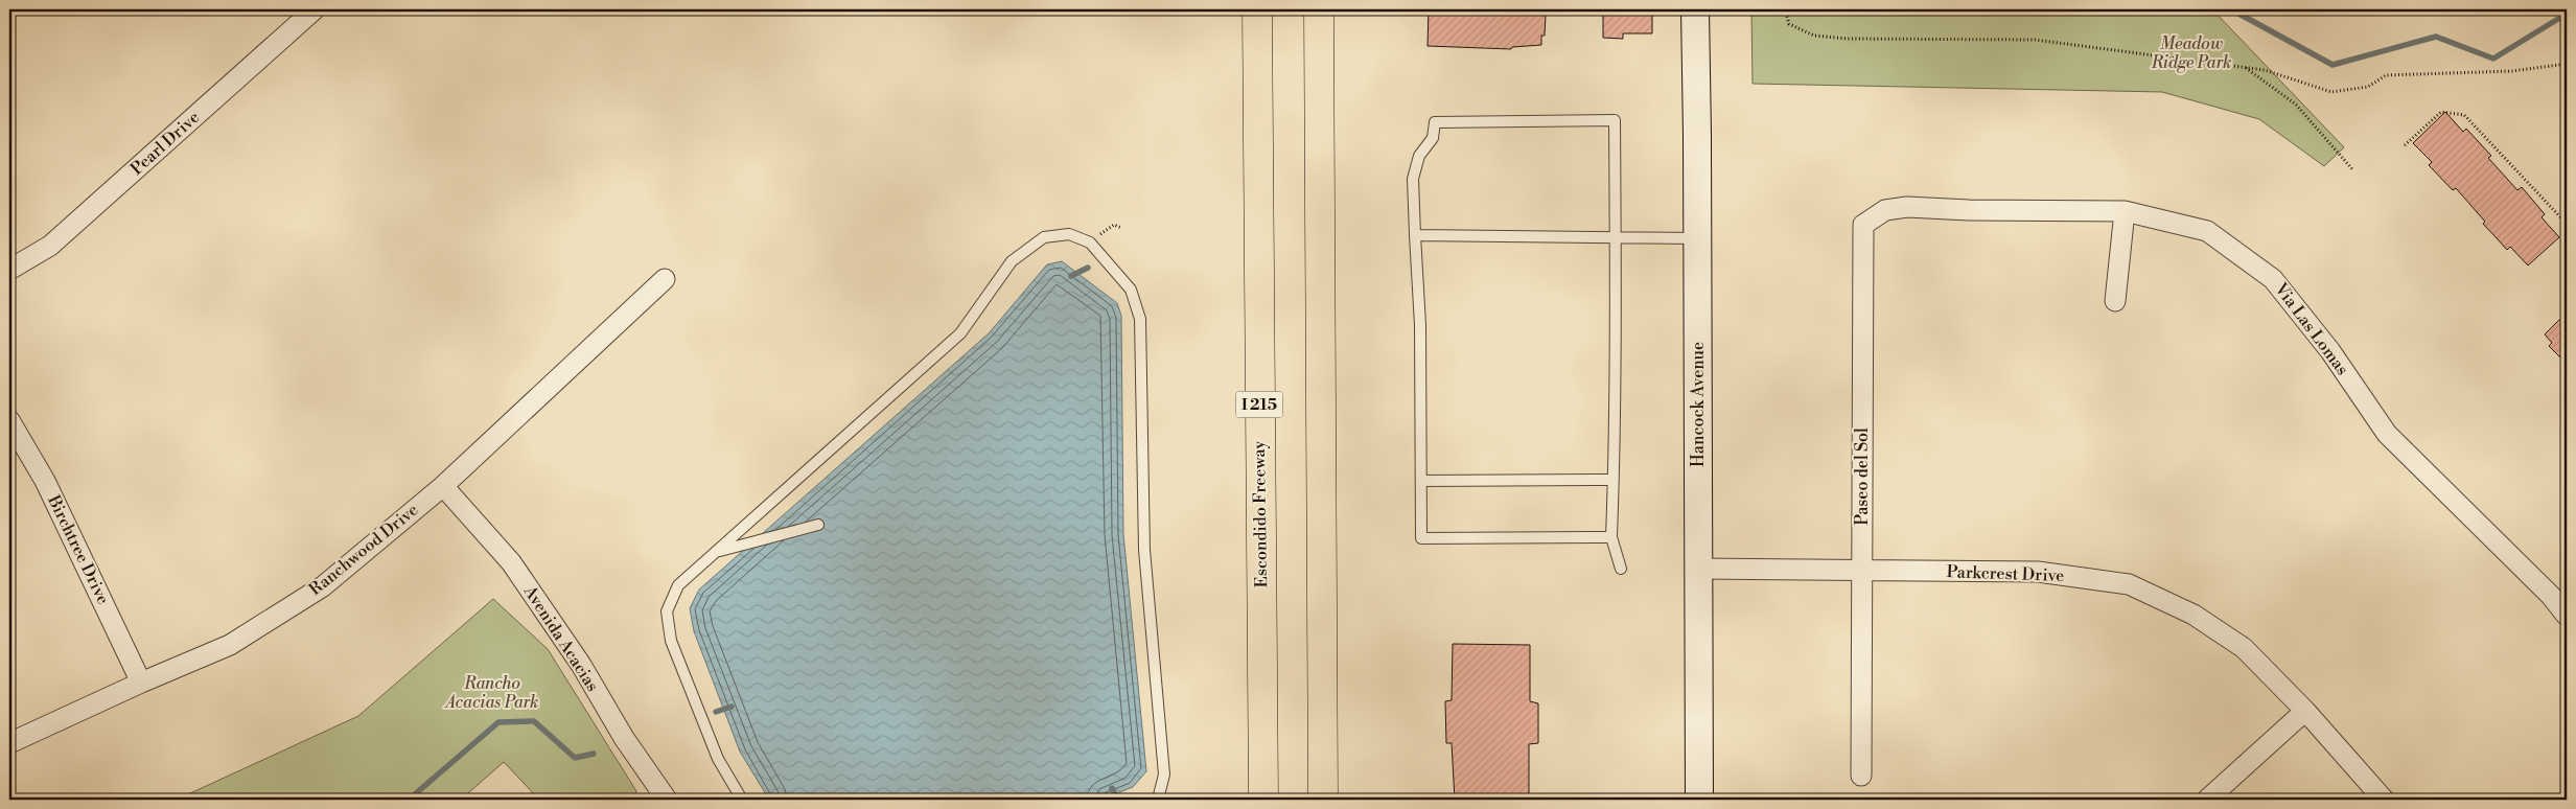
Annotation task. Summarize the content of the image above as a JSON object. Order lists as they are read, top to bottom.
{
  "streets": {
    "highway": ["I 215", "Escondido Freeway"],
    "main road": ["Hancock Avenue"],
    "street": [
      "Pearl Drive",
      "Via Las Lomas",
      "Paseo del Sol",
      "Birchtree Drive",
      "Ranchwood Drive",
      "Parkcrest Drive",
      "Avenida Acacias"
    ]
  },
  "crossings": [
    ["Via Las Lomas", "Paseo del Sol"],
    ["Hancock Avenue", "Parkcrest Drive"],
    ["Paseo del Sol", "Parkcrest Drive"],
    ["Birchtree Drive", "Ranchwood Drive"],
    ["Ranchwood Drive", "Avenida Acacias"]
  ],
  "parks": ["Meadow Ridge Park", "Rancho Acacias Park"]
}
